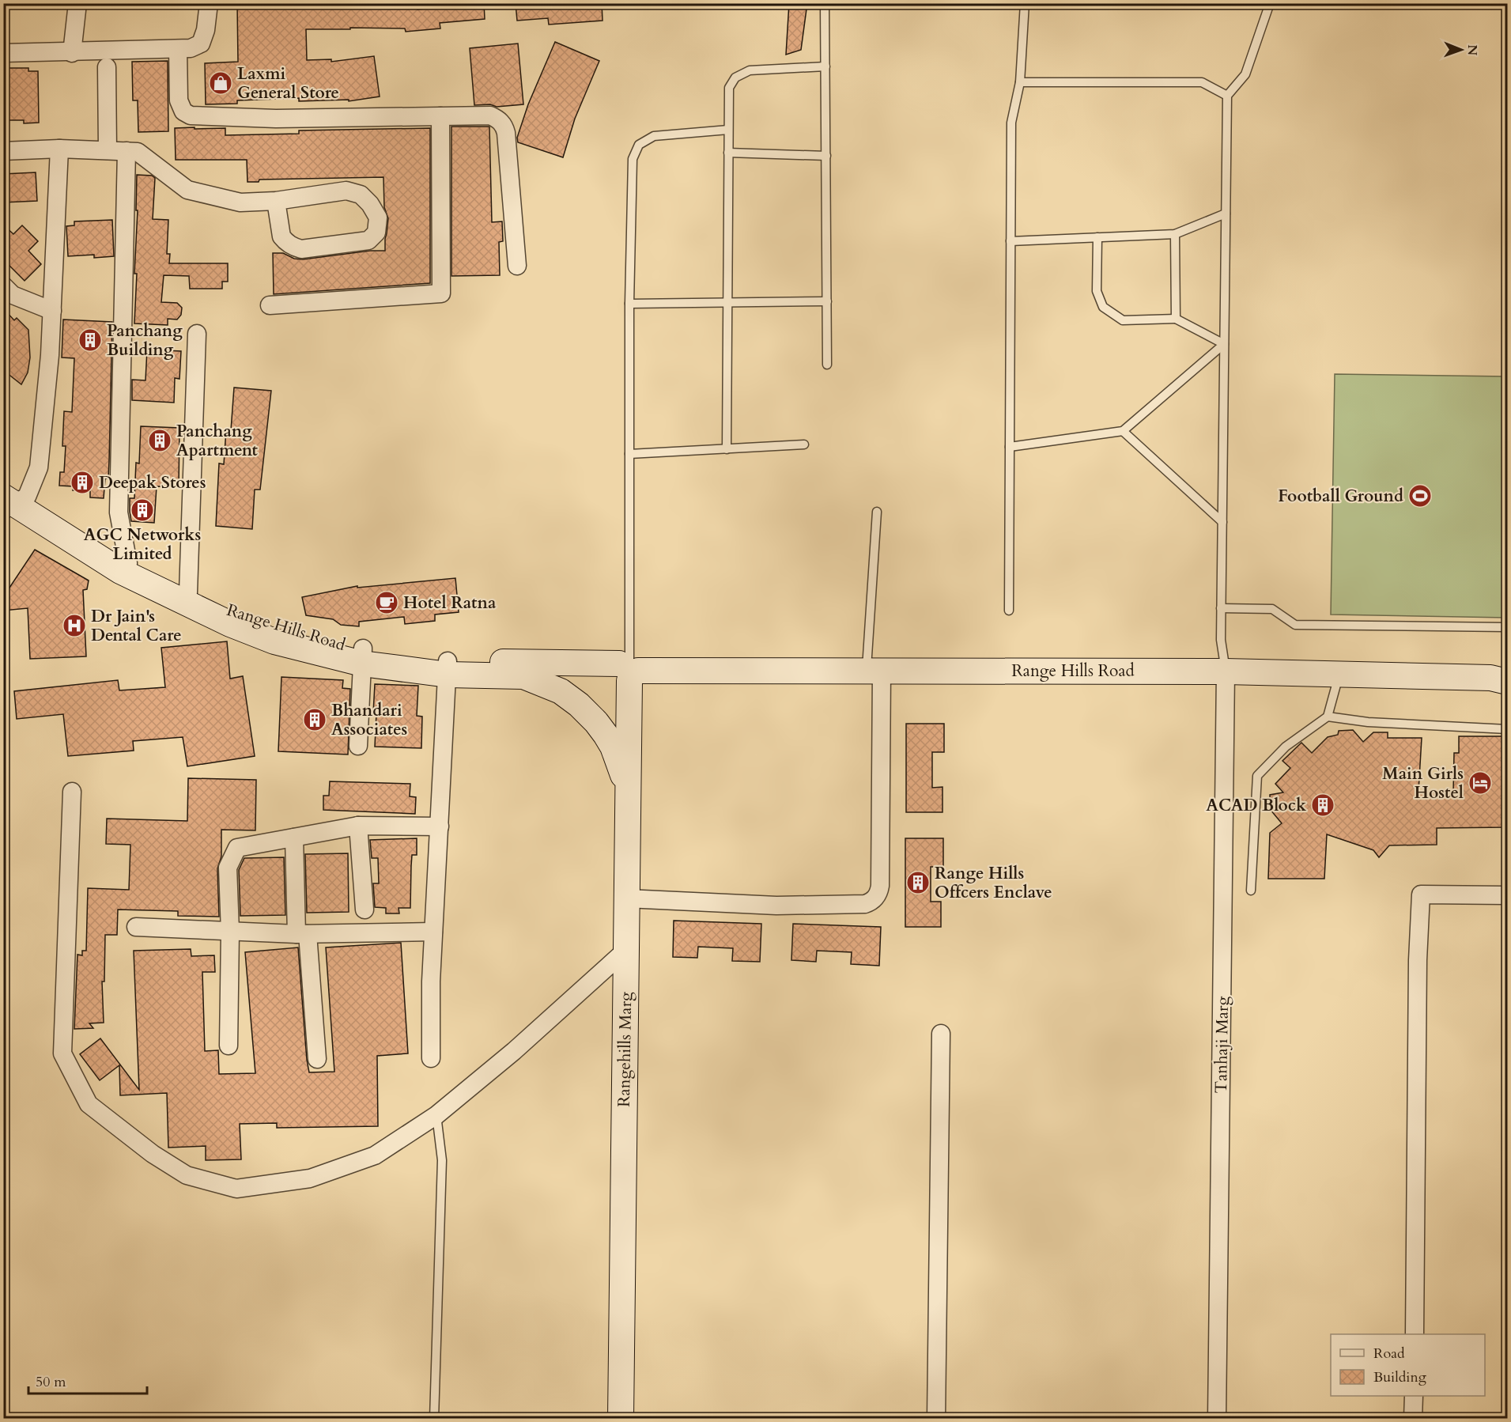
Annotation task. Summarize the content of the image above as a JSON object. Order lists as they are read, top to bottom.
{
  "streets": {
    "main road": ["Range Hills Road", "Rangehills Marg"],
    "street": ["Tanhaji Marg"]
  },
  "crossings": [
    ["Range Hills Road", "Tanhaji Marg"],
    ["Range Hills Road", "Rangehills Marg"]
  ],
  "places": {
    "shop": ["Laxmi General Store"],
    "building": [
      "Panchang Building",
      "Panchang Apartment",
      "Deepak Stores",
      "AGC Networks Limited",
      "Bhandari Associates",
      "ACAD Block",
      "Range Hills Offcers Enclave"
    ],
    "sports": ["Football Ground"],
    "cafe": ["Hotel Ratna"],
    "hospital": ["Dr Jain's Dental Care"],
    "hotel": ["Main Girls Hostel"]
  },
  "legend": ["Road", "Building"],
  "scale_bar": "50 m",
  "north": "right"
}
